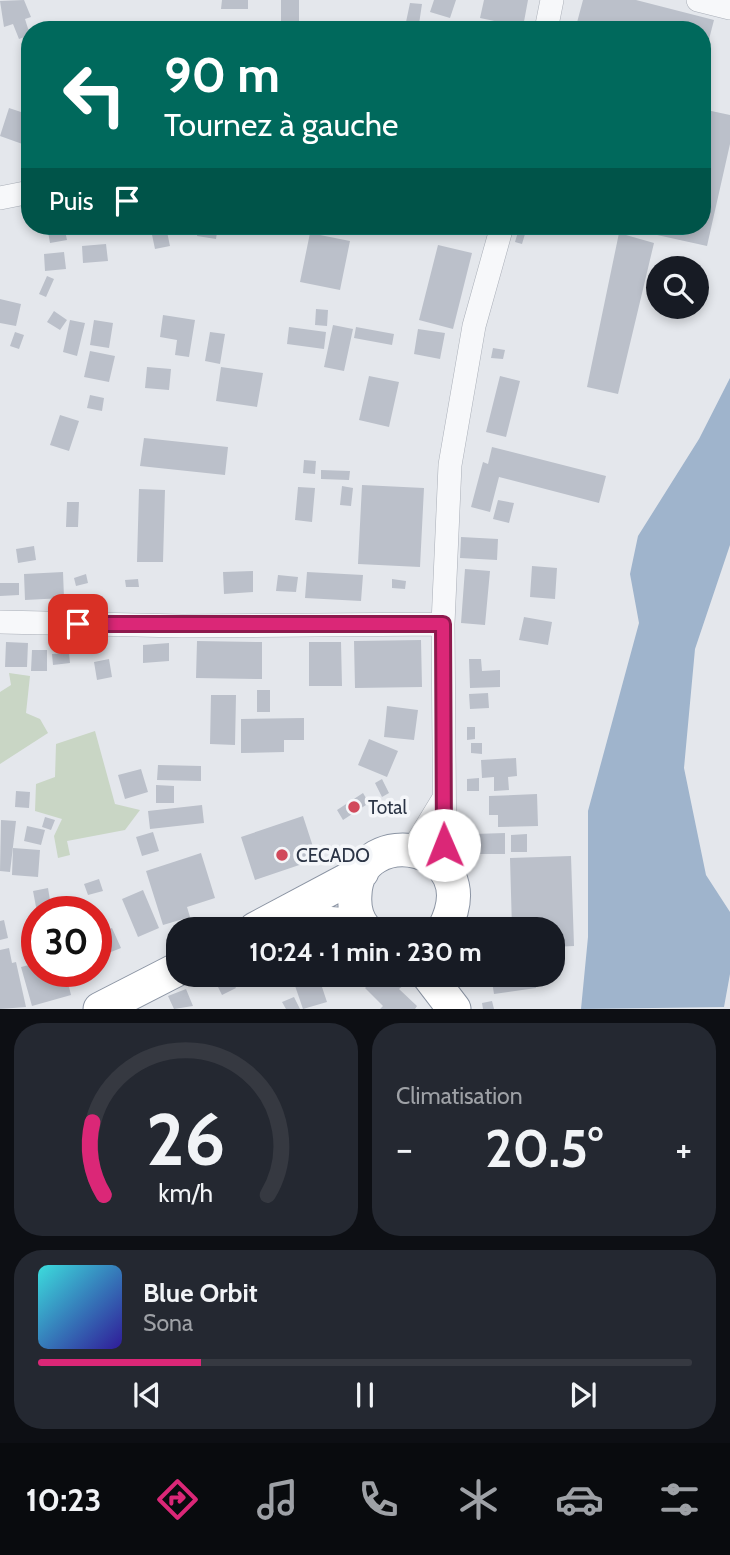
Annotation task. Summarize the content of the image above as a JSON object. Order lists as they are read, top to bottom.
{
  "places": ["Total", "CECADO"],
  "page": {
    "turn": ["90 m", "Tournez à gauche"],
    "then": "Puis",
    "limit": "30",
    "trip": "10:24 · 1 min · 230 m",
    "tile": "Climatisation",
    "heat": ["−", "20.5°", "+"],
    "song": ["Blue Orbit", "Sona"],
    "tabs": "10:23",
    "gauge": ["26", "km/h"]
  }
}
